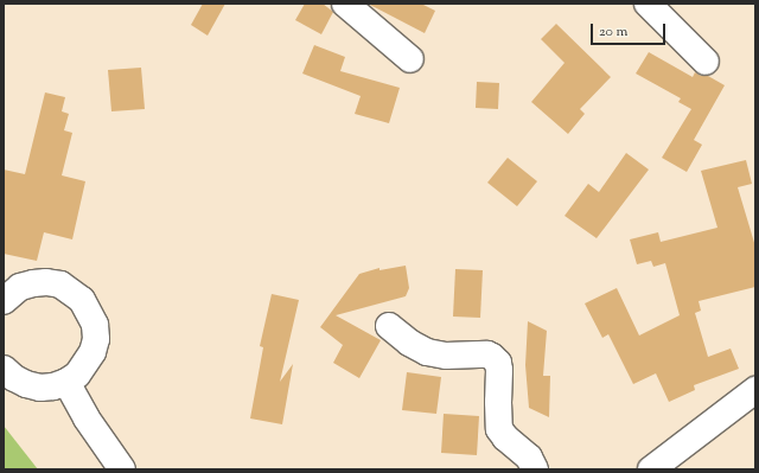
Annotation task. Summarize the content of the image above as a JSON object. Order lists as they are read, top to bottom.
{
  "scale_bar": "20 m"
}
